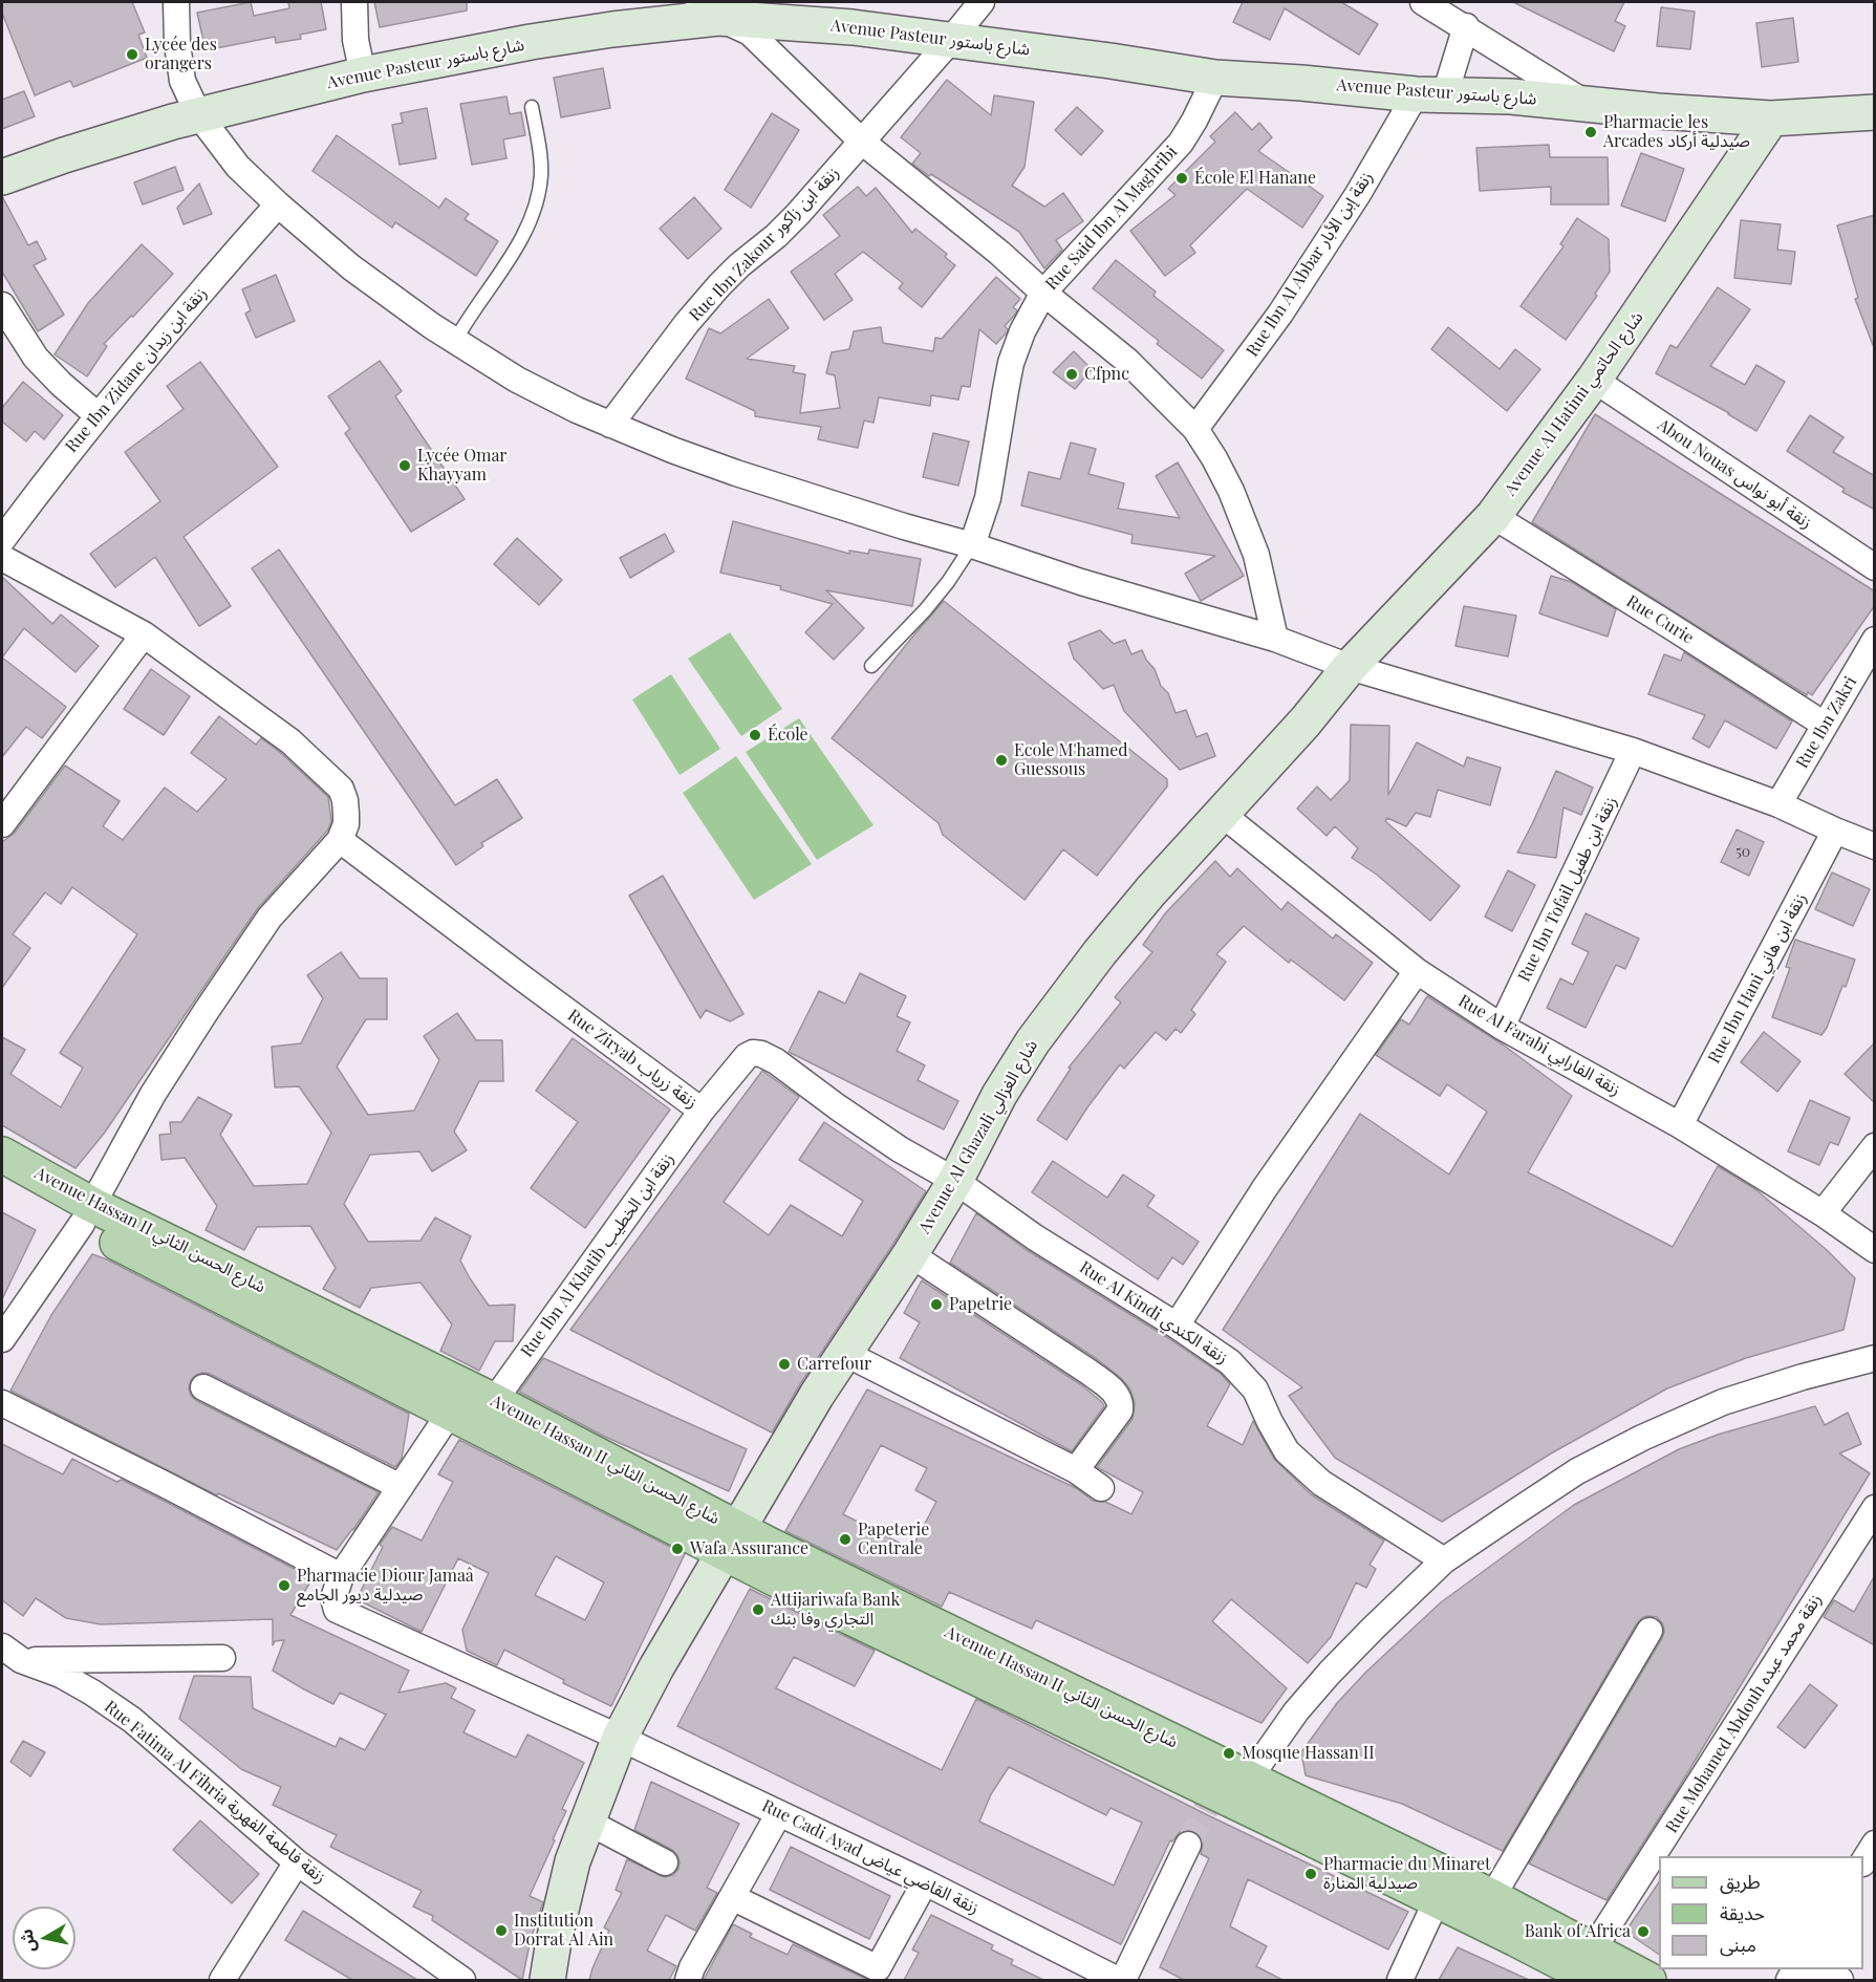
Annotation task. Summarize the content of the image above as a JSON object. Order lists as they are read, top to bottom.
{
  "streets": {
    "main road": ["Avenue Hassan II شارع الحسن الثاني"],
    "street": [
      "Avenue Pasteur شارع باستور",
      "Rue Said Ibn Al Maghribi",
      "Rue Ibn Zakour زنقة ابن زاكور",
      "Rue Ibn Al Abbar زنقة إبن الأبار",
      "Rue Ibn Zidane زنقة ابن زيدان",
      "Avenue Al Hatimi شارع الحاتمي",
      "Abou Nouas زنقة أبو نواس",
      "Rue Curie",
      "Rue Ibn Zakri",
      "Rue Ibn Tofail زنقة ابن طفيل",
      "Rue Ibn Hani زنقة ابن هاني",
      "Rue Al Farabi زنقة الفارابي",
      "Rue Ziryab زنقة زرياب",
      "Avenue Al Ghazali شارع الغزالي",
      "Rue Ibn Al Khatib زنقة ابن الخطيب",
      "Rue Al Kindi زنقة الكندي",
      "Rue Mohamed Abdouh زنقة محمد عبده",
      "Rue Fatima Al Fihria زنقة فاطمة الفهرية",
      "Rue Cadi Ayad زنقة القاضي عياض"
    ]
  },
  "crossings": [
    ["Avenue Pasteur شارع باستور", "Rue Said Ibn Al Maghribi"],
    ["Avenue Pasteur شارع باستور", "Rue Ibn Zakour زنقة ابن زاكور"],
    ["Avenue Pasteur شارع باستور", "Rue Ibn Al Abbar زنقة إبن الأبار"],
    ["Avenue Pasteur شارع باستور", "Avenue Al Hatimi شارع الحاتمي"],
    ["Avenue Al Hatimi شارع الحاتمي", "Abou Nouas زنقة أبو نواس"],
    ["Avenue Al Hatimi شارع الحاتمي", "Rue Curie"],
    ["Avenue Al Hatimi شارع الحاتمي", "Avenue Al Ghazali شارع الغزالي"],
    ["Rue Curie", "Rue Ibn Zakri"],
    ["Rue Ibn Tofail زنقة ابن طفيل", "Rue Al Farabi زنقة الفارابي"],
    ["Rue Ibn Hani زنقة ابن هاني", "Rue Al Farabi زنقة الفارابي"],
    ["Rue Al Farabi زنقة الفارابي", "Avenue Al Ghazali شارع الغزالي"],
    ["Rue Ziryab زنقة زرياب", "Avenue Al Ghazali شارع الغزالي"],
    ["Rue Ziryab زنقة زرياب", "Rue Ibn Al Khatib زنقة ابن الخطيب"],
    ["Rue Ziryab زنقة زرياب", "Rue Al Kindi زنقة الكندي"],
    ["Avenue Al Ghazali شارع الغزالي", "Avenue Hassan II شارع الحسن الثاني"],
    ["Avenue Al Ghazali شارع الغزالي", "Rue Al Kindi زنقة الكندي"],
    ["Avenue Al Ghazali شارع الغزالي", "Rue Cadi Ayad زنقة القاضي عياض"],
    ["Avenue Hassan II شارع الحسن الثاني", "Rue Ibn Al Khatib زنقة ابن الخطيب"],
    ["Avenue Hassan II شارع الحسن الثاني", "Rue Mohamed Abdouh زنقة محمد عبده"]
  ],
  "places": [
    "Lycée des orangers",
    "Pharmacie les Arcades صيدلية أركاد",
    "École El Hanane",
    "Cfpnc",
    "Lycée Omar Khayyam",
    "École",
    "Ecole M'hamed Guessous",
    "Papetrie",
    "Carrefour",
    "Papeterie Centrale",
    "Wafa Assurance",
    "Pharmacie Diour Jamaâ صيدلية ديور الجامع",
    "Attijariwafa Bank التجاري وفا بنك",
    "Mosque Hassan II",
    "Pharmacie du Minaret صيدلية المنارة",
    "Institution Dorrat Al Ain",
    "Bank of Africa"
  ],
  "house_numbers": ["50"],
  "legend": ["طريق", "حديقة", "مبنى"],
  "north": "left"
}
